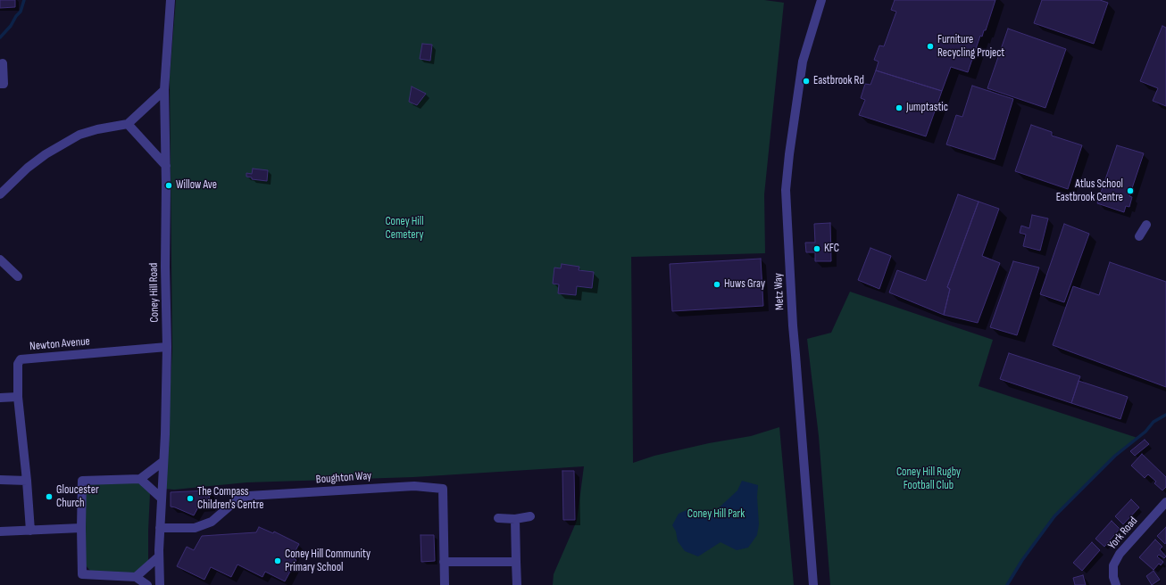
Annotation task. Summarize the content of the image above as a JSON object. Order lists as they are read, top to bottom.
{
  "streets": {
    "street": [
      "Metz Way",
      "Coney Hill Road",
      "Newton Avenue",
      "Boughton Way",
      "York Road"
    ]
  },
  "crossings": [
    ["Coney Hill Road", "Newton Avenue"],
    ["Coney Hill Road", "Boughton Way"]
  ],
  "parks": ["Coney Hill Cemetery", "Coney Hill Rugby Football Club", "Coney Hill Park"],
  "places": [
    "Furniture Recycling Project",
    "Eastbrook Rd",
    "Jumptastic",
    "Willow Ave",
    "Atlus School Eastbrook Centre",
    "KFC",
    "Huws Gray",
    "Gloucester Church",
    "The Compass Children's Centre",
    "Coney Hill Community Primary School"
  ]
}
